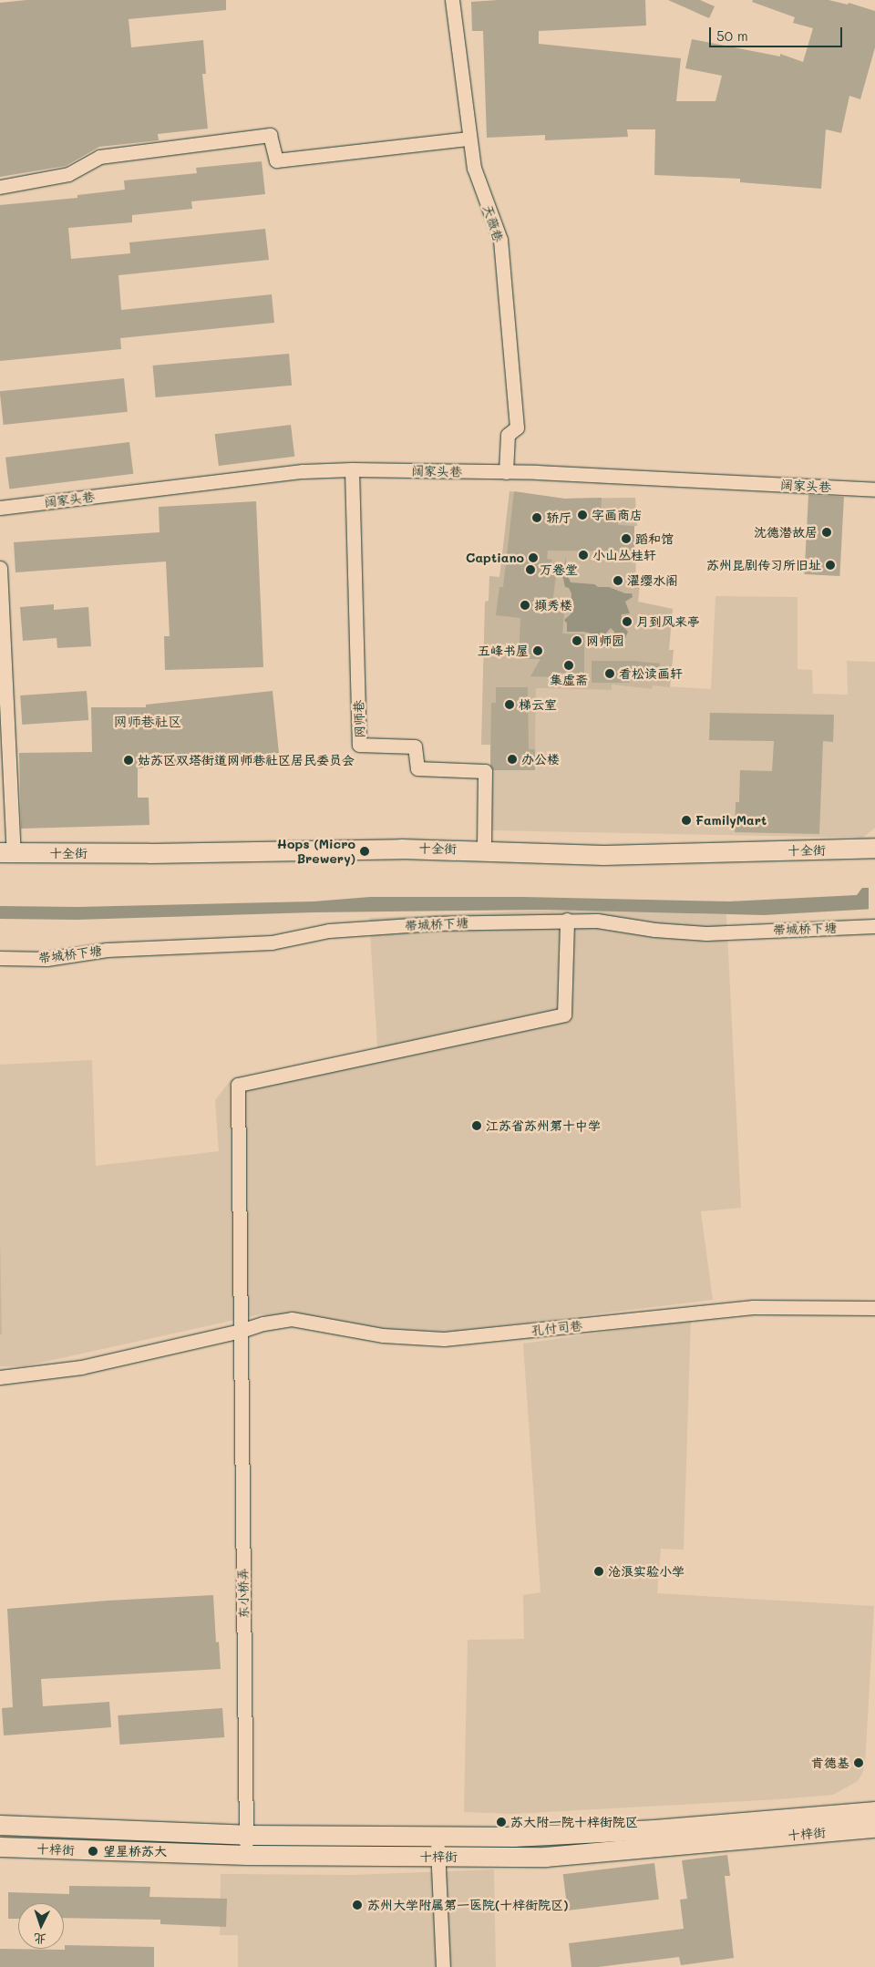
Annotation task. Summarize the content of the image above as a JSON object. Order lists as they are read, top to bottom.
{
  "streets": {
    "street": [
      "天薇巷",
      "阔家头巷",
      "网师巷",
      "十全街",
      "带城桥下塘",
      "孔付司巷",
      "东小桥弄",
      "十梓街"
    ]
  },
  "crossings": [
    ["天薇巷", "阔家头巷"],
    ["阔家头巷", "网师巷"],
    ["网师巷", "十全街"],
    ["带城桥下塘", "东小桥弄"],
    ["孔付司巷", "东小桥弄"],
    ["东小桥弄", "十梓街"]
  ],
  "districts": ["网师巷社区"],
  "places": [
    "字画商店",
    "轿厅",
    "沈德潜故居",
    "蹈和馆",
    "小山丛桂轩",
    "Captiano",
    "苏州昆剧传习所旧址",
    "万卷堂",
    "濯缨水阁",
    "撷秀楼",
    "月到风来亭",
    "网师园",
    "五峰书屋",
    "集虚斋",
    "看松读画轩",
    "梯云室",
    "办公楼",
    "姑苏区双塔街道网师巷社区居民委员会",
    "FamilyMart",
    "Hops (Micro Brewery)",
    "江苏省苏州第十中学",
    "沧浪实验小学",
    "肯德基",
    "苏大附一院十梓街院区",
    "望星桥苏大",
    "苏州大学附属第一医院(十梓街院区)"
  ],
  "scale_bar": "50 m",
  "north": "bottom"
}
